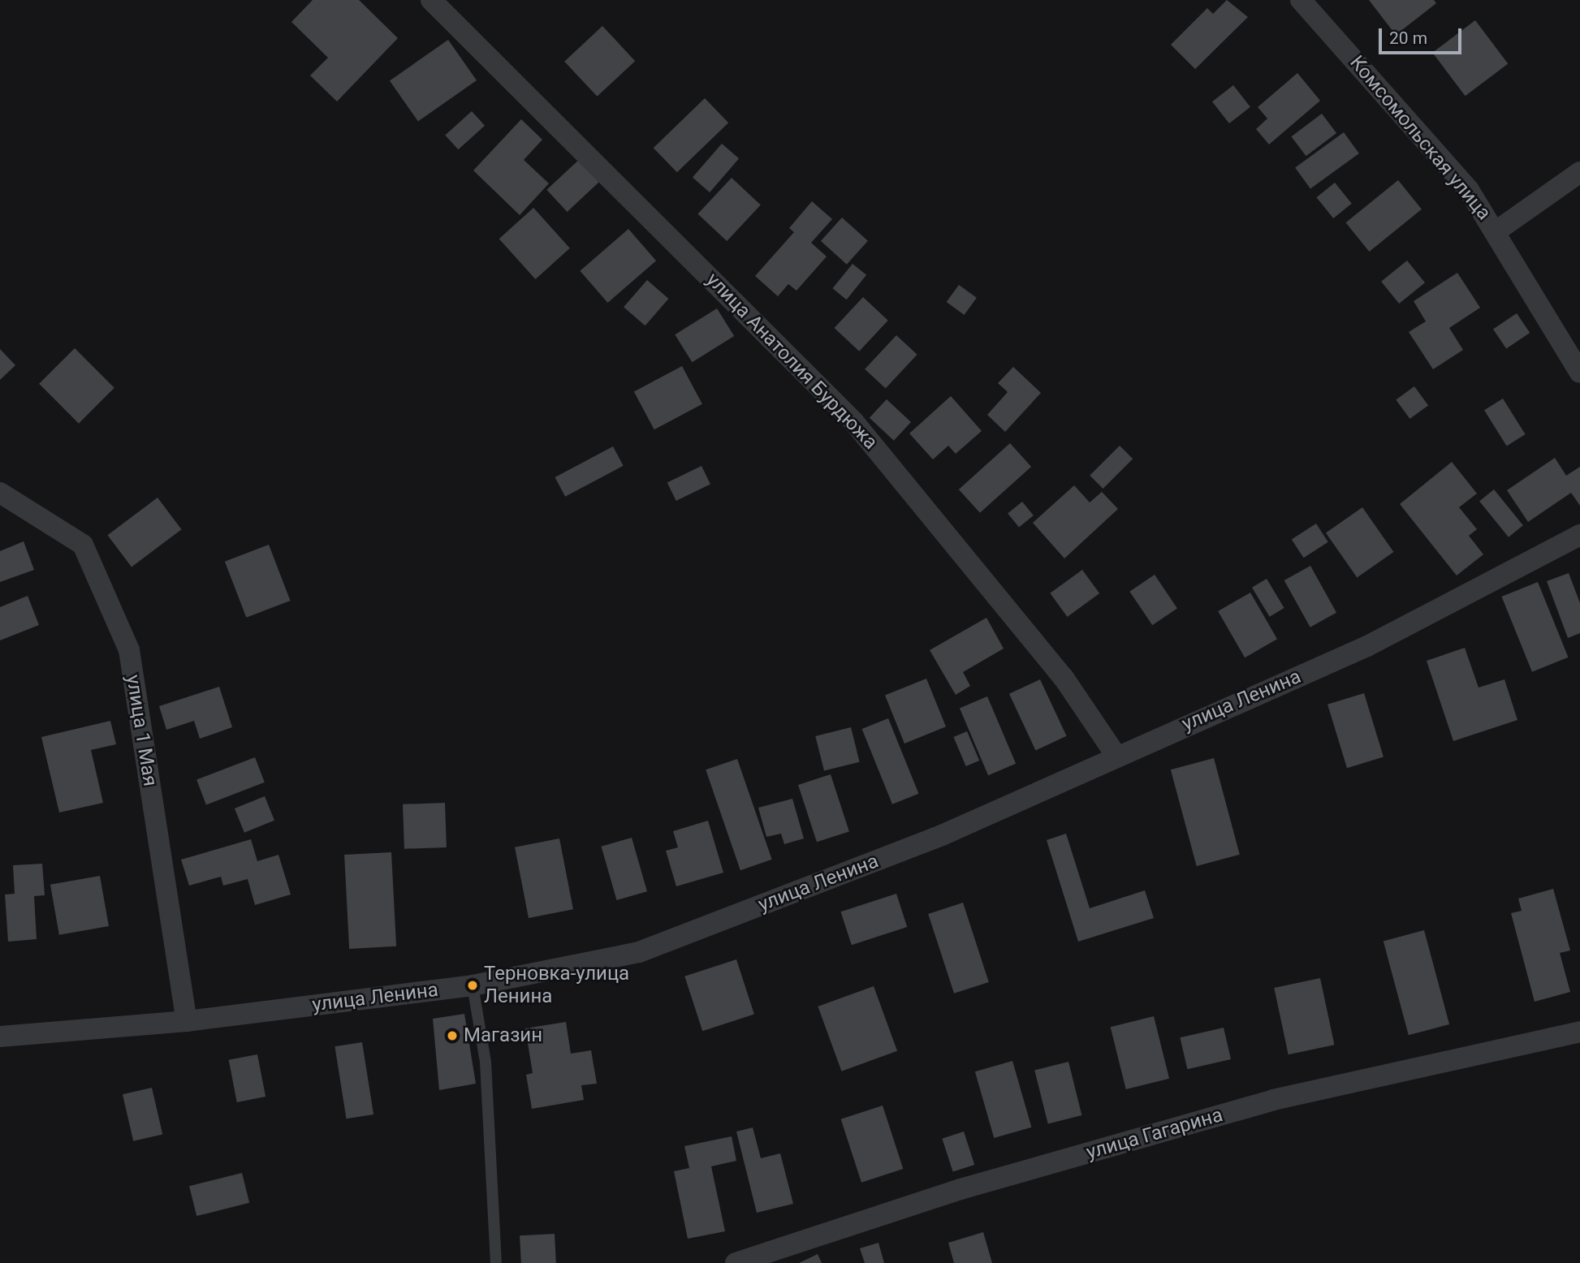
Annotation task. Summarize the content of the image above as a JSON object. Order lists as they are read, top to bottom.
{
  "streets": {
    "street": [
      "Комсомольская улица",
      "улица Анатолия Бурдюжа",
      "улица Ленина",
      "улица 1 Мая",
      "улица Гагарина"
    ]
  },
  "crossings": [
    ["улица Анатолия Бурдюжа", "улица Ленина"],
    ["улица Ленина", "улица 1 Мая"]
  ],
  "places": ["Терновка-улица Ленина", "Магазин"],
  "scale_bar": "20 m"
}
